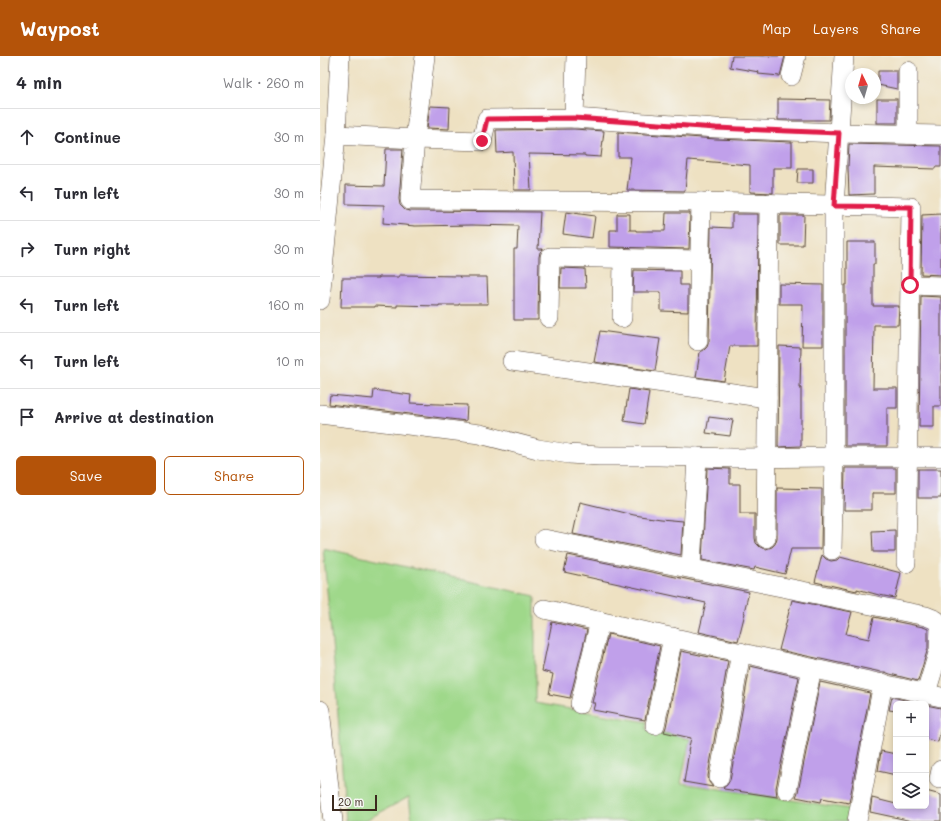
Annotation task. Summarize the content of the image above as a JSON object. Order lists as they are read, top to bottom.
{
  "scale_bar": "20 m",
  "north": "top",
  "page": {
    "header": "Waypost",
    "nav": ["Map", "Layers", "Share"],
    "heading": ["4 min", "Walk · 260 m"],
    "list": [
      ["Continue", "30 m"],
      ["Turn left", "30 m"],
      ["Turn right", "30 m"],
      ["Turn left", "160 m"],
      ["Turn left", "10 m"],
      "Arrive at destination"
    ],
    "buttons": ["Save", "Share"],
    "map_buttons": ["+", "−"],
    "scale": "20 m"
  }
}
